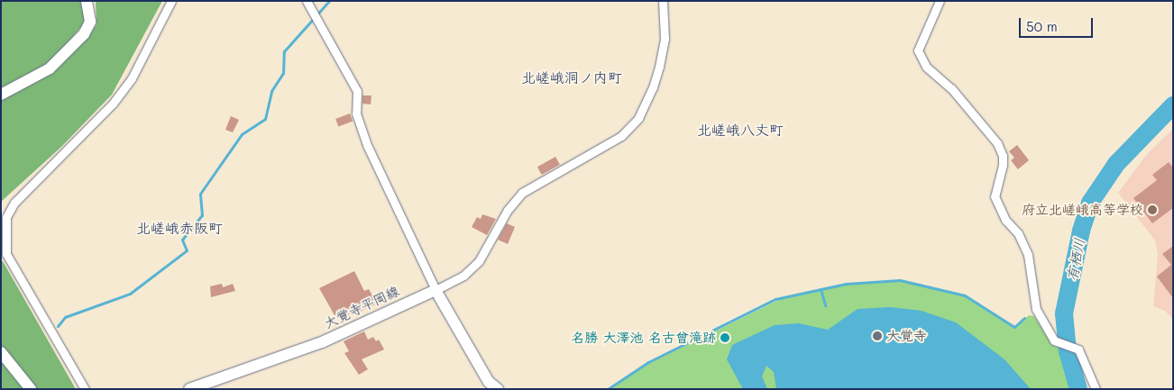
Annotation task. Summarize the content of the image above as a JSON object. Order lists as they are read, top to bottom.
{
  "streets": {
    "main road": ["大覚寺平岡線"]
  },
  "districts": ["北嵯峨洞ノ内町", "北嵯峨八丈町", "北嵯峨赤阪町"],
  "water": ["有栖川"],
  "places": ["府立北嵯峨高等学校", "大覚寺", "名勝 大澤池 名古曾滝跡"],
  "scale_bar": "50 m"
}
